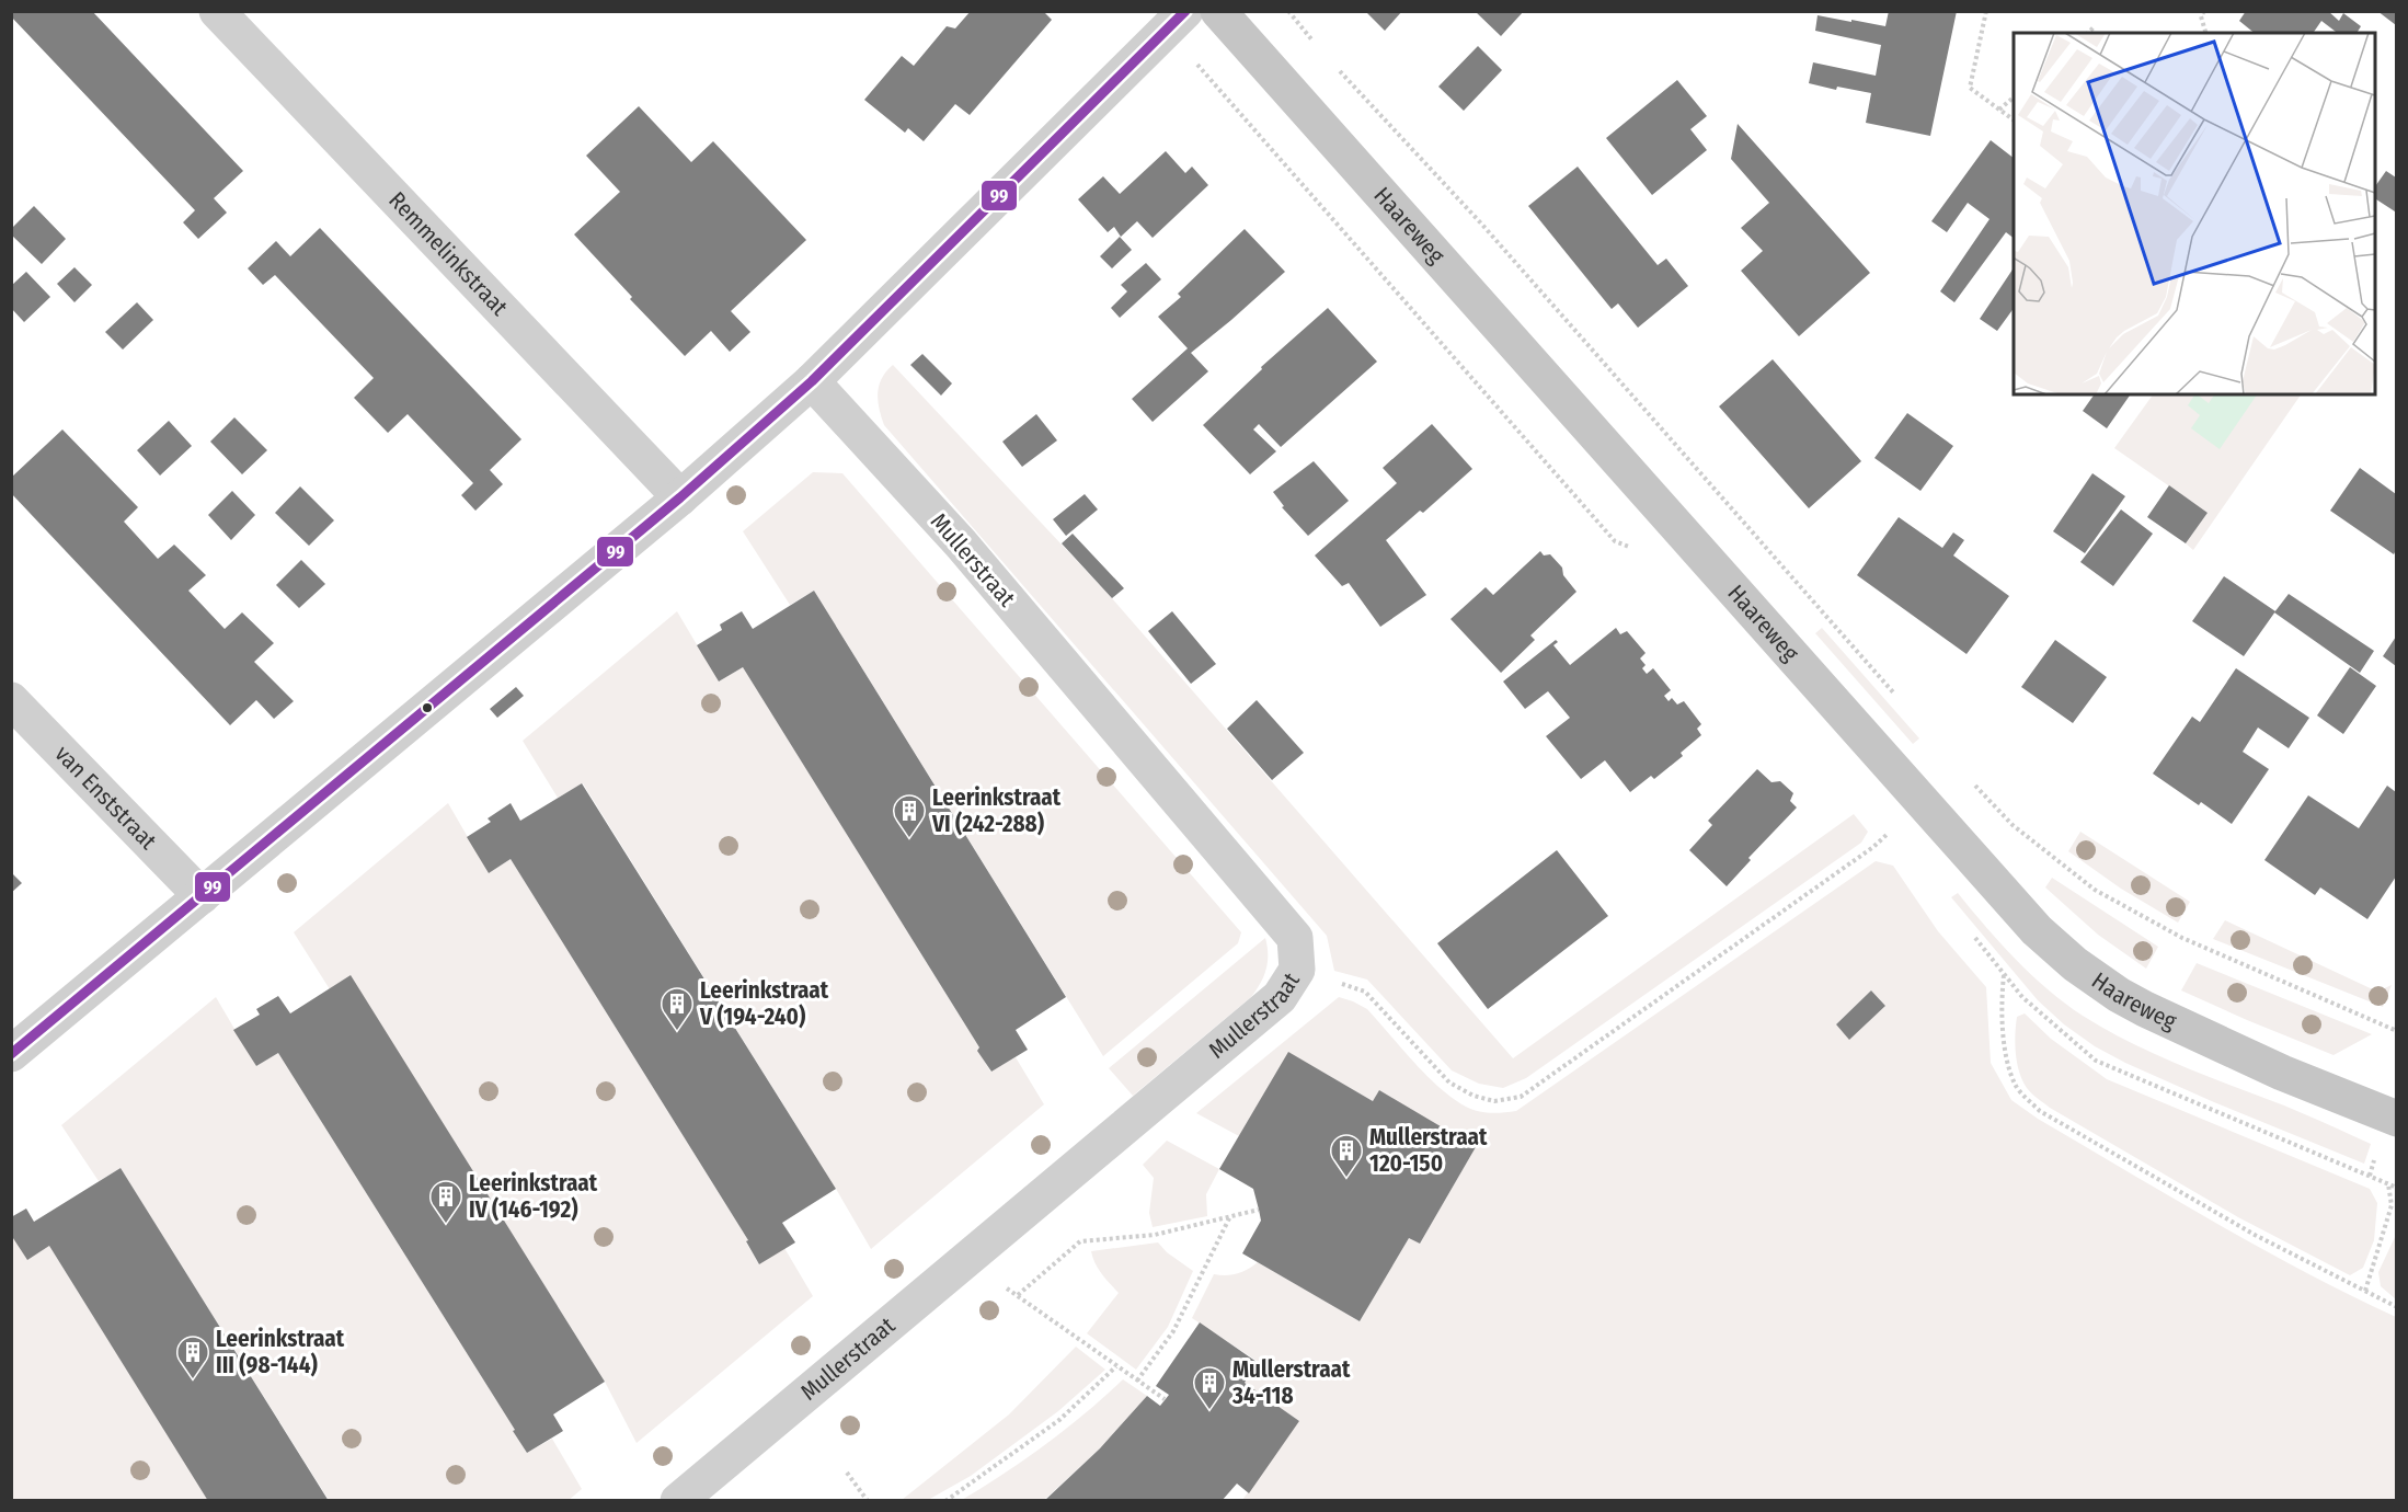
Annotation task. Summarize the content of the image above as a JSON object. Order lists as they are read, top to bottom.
{
  "streets": {
    "main road": ["Haareweg"],
    "street": ["Remmelinkstraat", "Mullerstraat", "van Enststraat"]
  },
  "places": {
    "building": [
      "Leerinkstraat VI (242-288)",
      "Leerinkstraat V (194-240)",
      "Mullerstraat 120-150",
      "Leerinkstraat IV (146-192)",
      "Leerinkstraat III (98-144)",
      "Mullerstraat 34-118"
    ]
  },
  "lines": ["transit line 99"]
}
